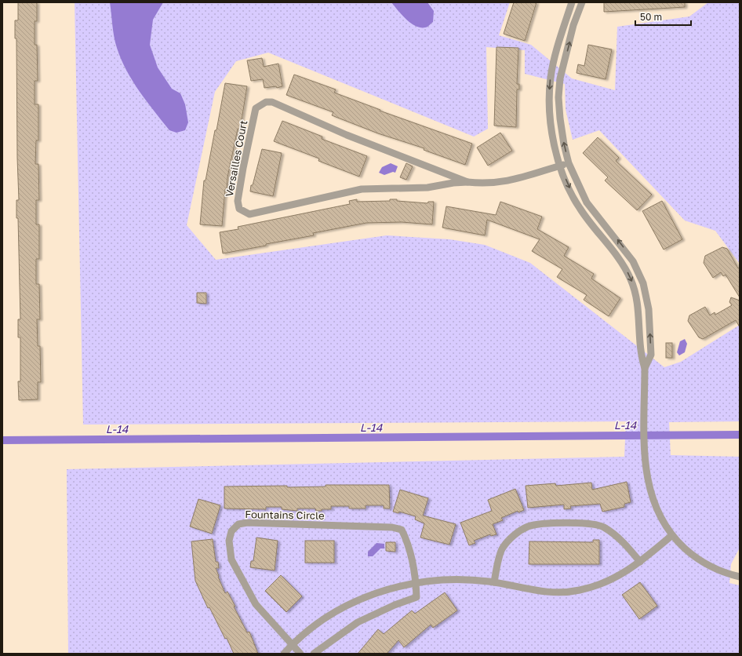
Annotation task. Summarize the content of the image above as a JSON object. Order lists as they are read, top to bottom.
{
  "streets": {
    "street": ["Versailles Court", "Fountains Circle"]
  },
  "water": ["L-14"],
  "scale_bar": "50 m"
}
